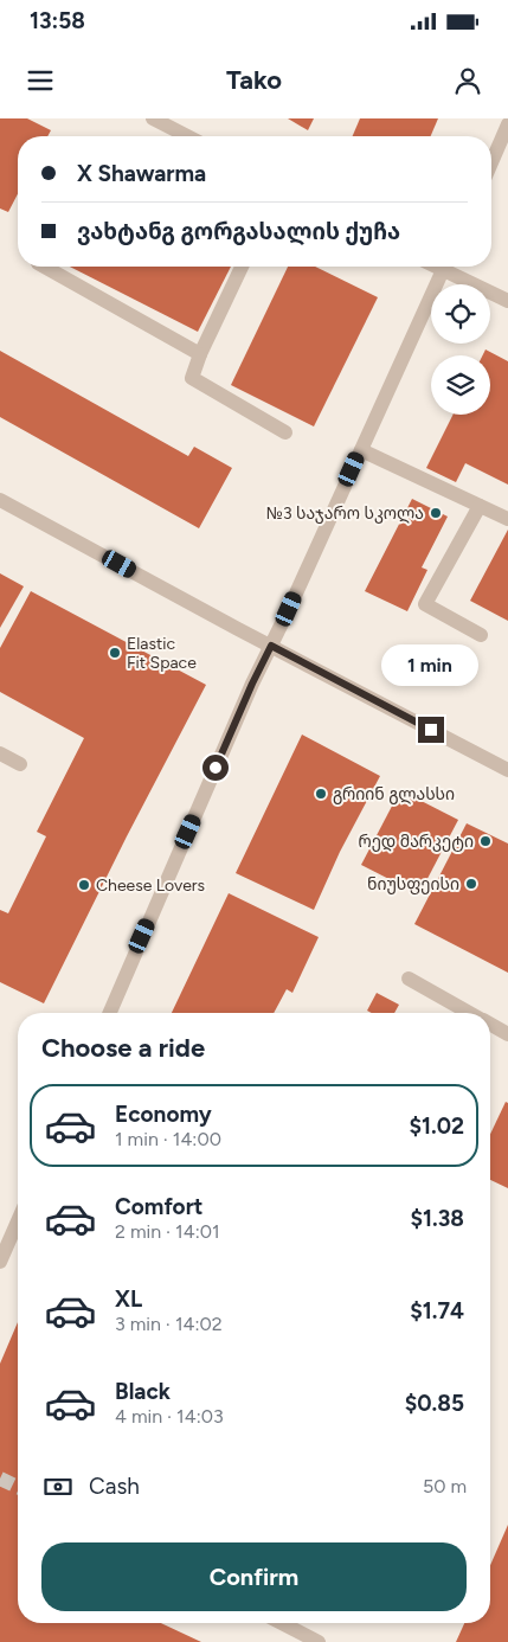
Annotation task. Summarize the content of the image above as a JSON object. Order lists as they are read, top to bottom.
{
  "places": [
    "№3 საჯარო სკოლა",
    "Elastic Fit Space",
    "გრიინ გლასსი",
    "რედ მარკეტი",
    "ნიუსფეისი",
    "Cheese Lovers"
  ],
  "page": {
    "status": "13:58",
    "header": "Tako",
    "banner": ["X Shawarma", "ვახტანგ გორგასალის ქუჩა"],
    "bubble": "1 min",
    "heading": "Choose a ride",
    "list": [
      {
        "name": "Economy",
        "note": "1 min · 14:00",
        "value": "$1.02"
      },
      {
        "name": "Comfort",
        "note": "2 min · 14:01",
        "value": "$1.38"
      },
      {
        "name": "XL",
        "note": "3 min · 14:02",
        "value": "$1.74"
      },
      {
        "name": "Black",
        "note": "4 min · 14:03",
        "value": "$0.85"
      }
    ],
    "pay": ["Cash", "50 m"],
    "buttons": "Confirm"
  }
}
